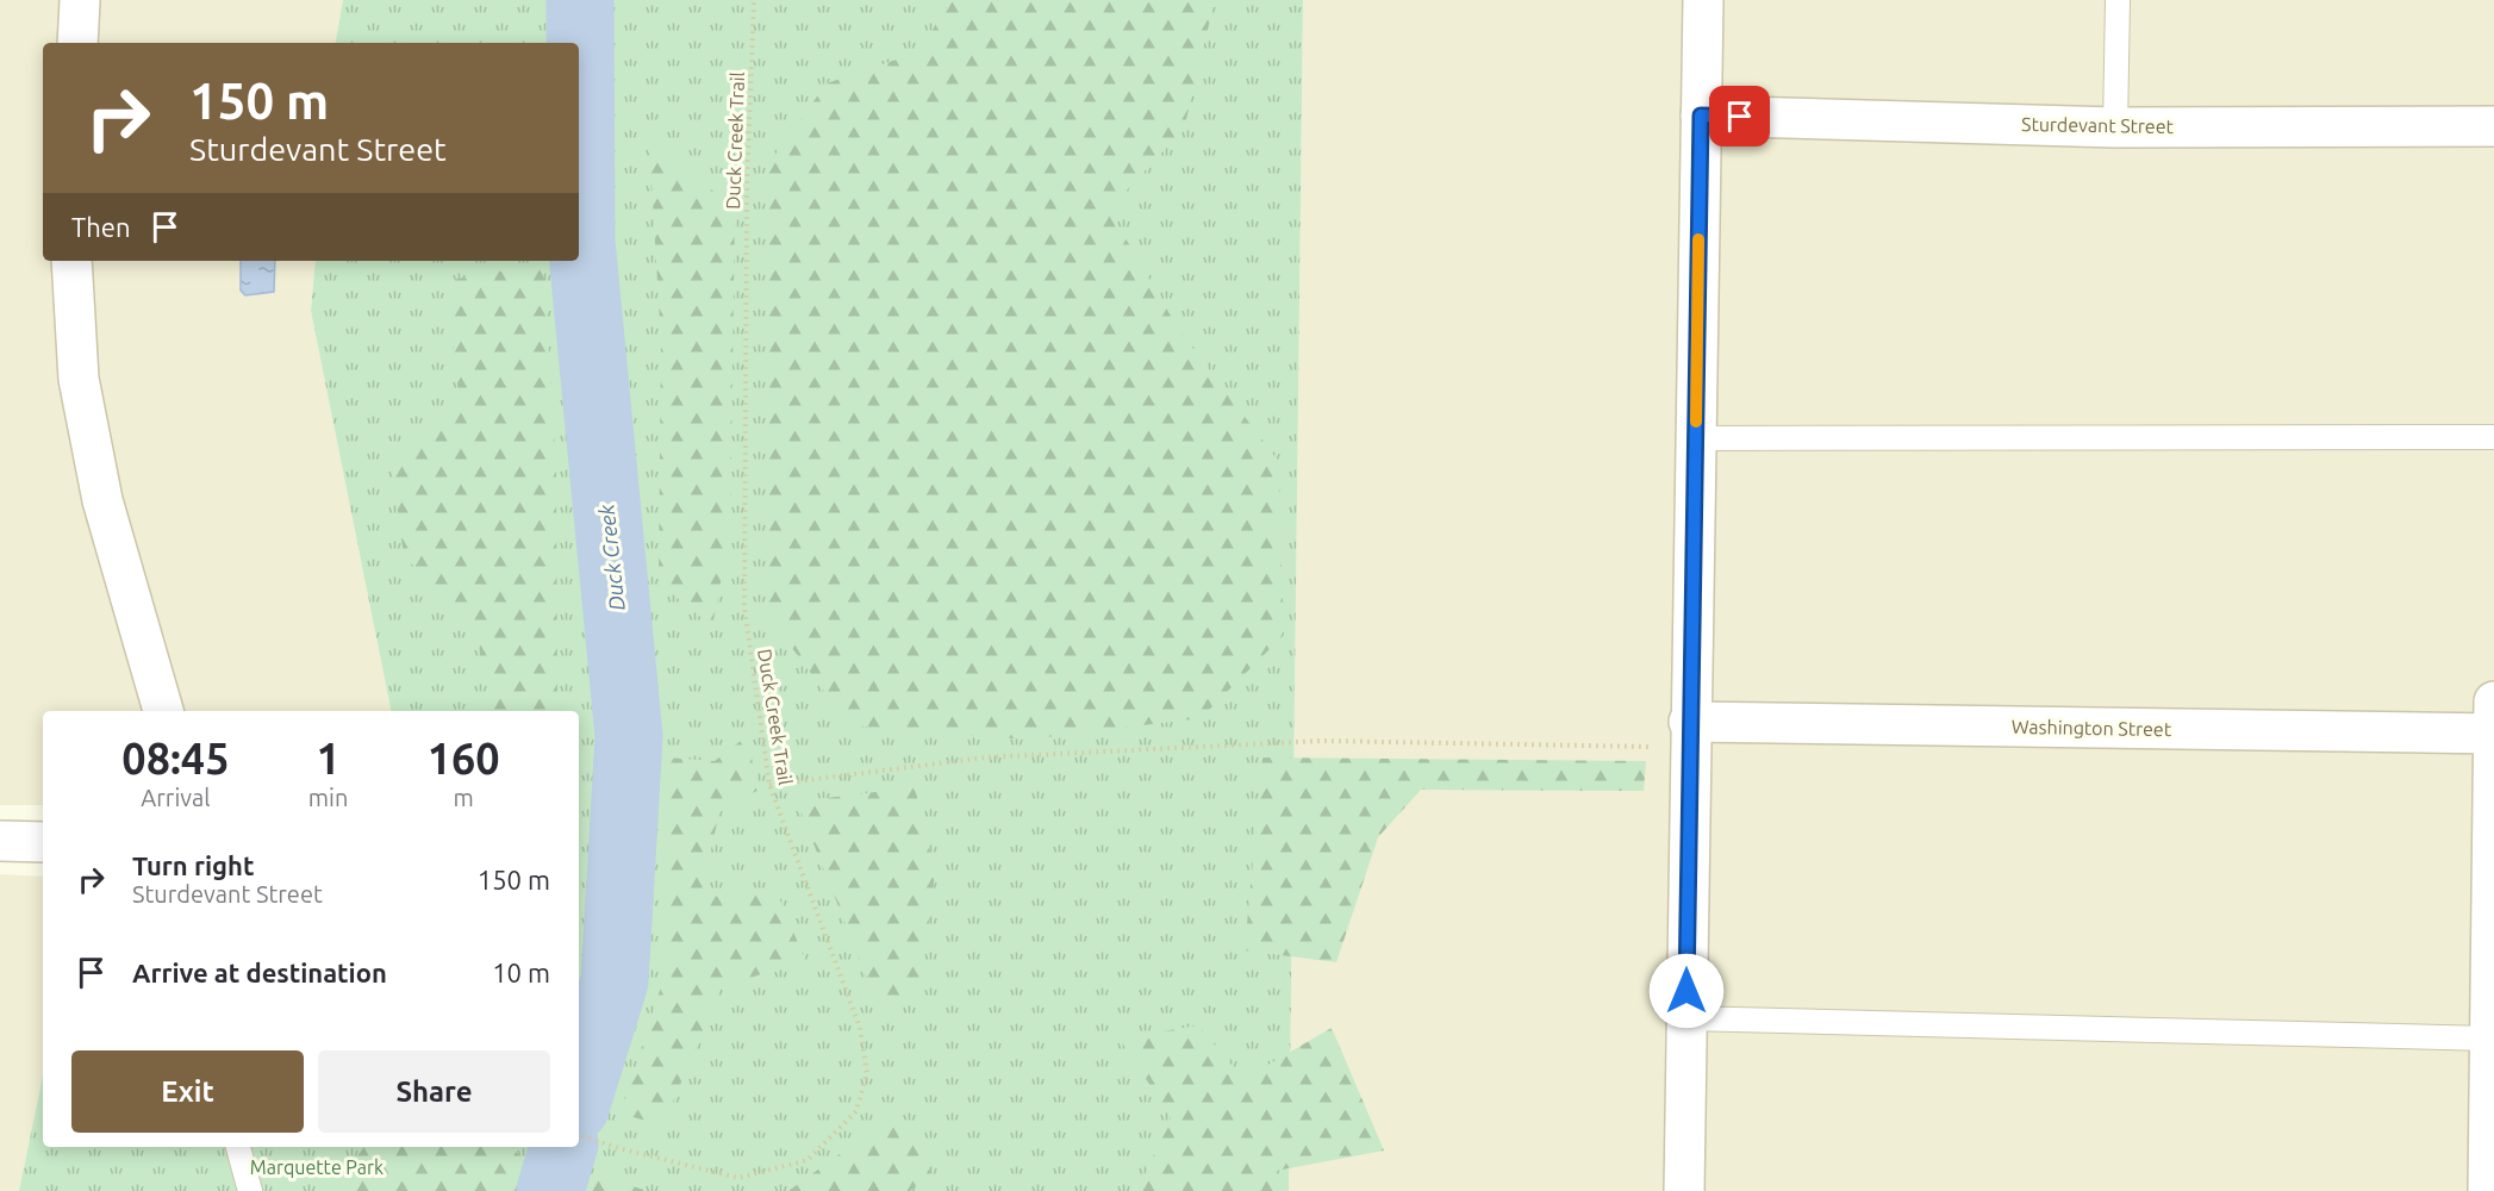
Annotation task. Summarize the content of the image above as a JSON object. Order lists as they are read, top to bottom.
{
  "streets": {
    "street": ["Sturdevant Street", "Washington Street"],
    "path": ["Duck Creek Trail"]
  },
  "water": ["Duck Creek"],
  "parks": ["Marquette Park"],
  "page": {
    "turn": ["150 m", "Sturdevant Street"],
    "then": "Then",
    "eta": [
      "08:45",
      "Arrival",
      "1",
      "min",
      "160",
      "m"
    ],
    "list": [
      {
        "name": "Turn right",
        "note": "Sturdevant Street",
        "value": "150 m"
      },
      {
        "name": "Arrive at destination",
        "value": "10 m"
      }
    ],
    "buttons": ["Exit", "Share"]
  }
}
